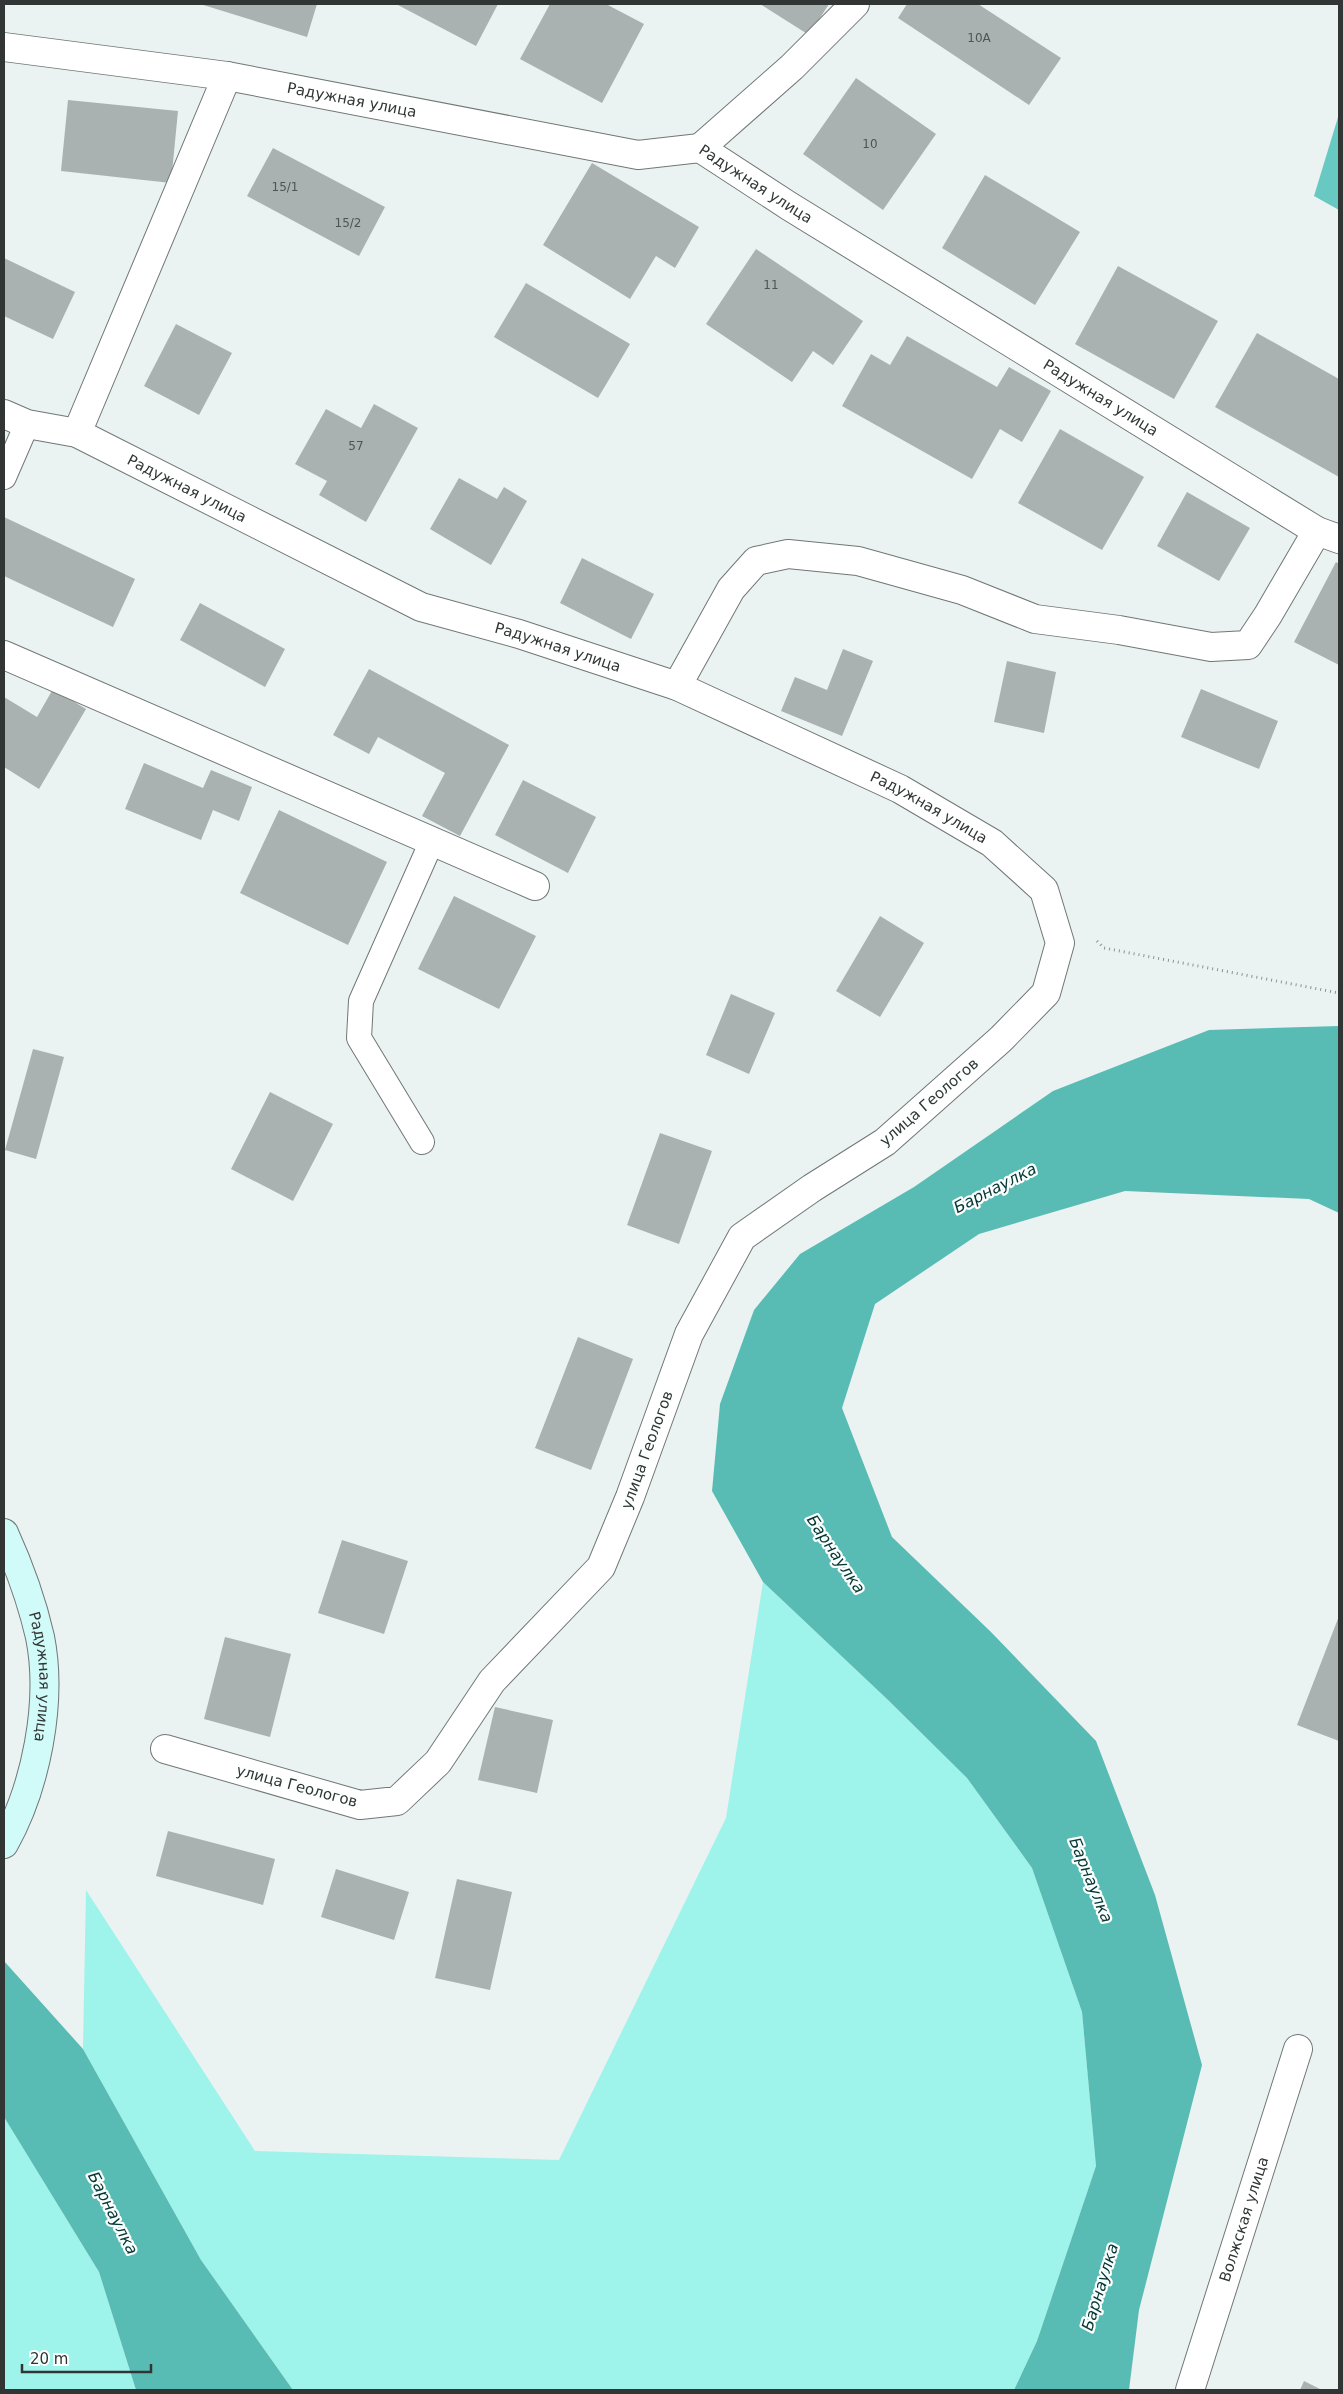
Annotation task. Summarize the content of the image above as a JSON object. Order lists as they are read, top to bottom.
{
  "streets": {
    "main road": ["Радужная улица"],
    "street": ["улица Геологов", "Волжская улица"]
  },
  "crossings": [
    ["Радужная улица", "улица Геологов"]
  ],
  "water": ["Барнаулка"],
  "house_numbers": [
    "10А",
    "10",
    "15/1",
    "15/2",
    "11",
    "57"
  ],
  "scale_bar": "20 m"
}
